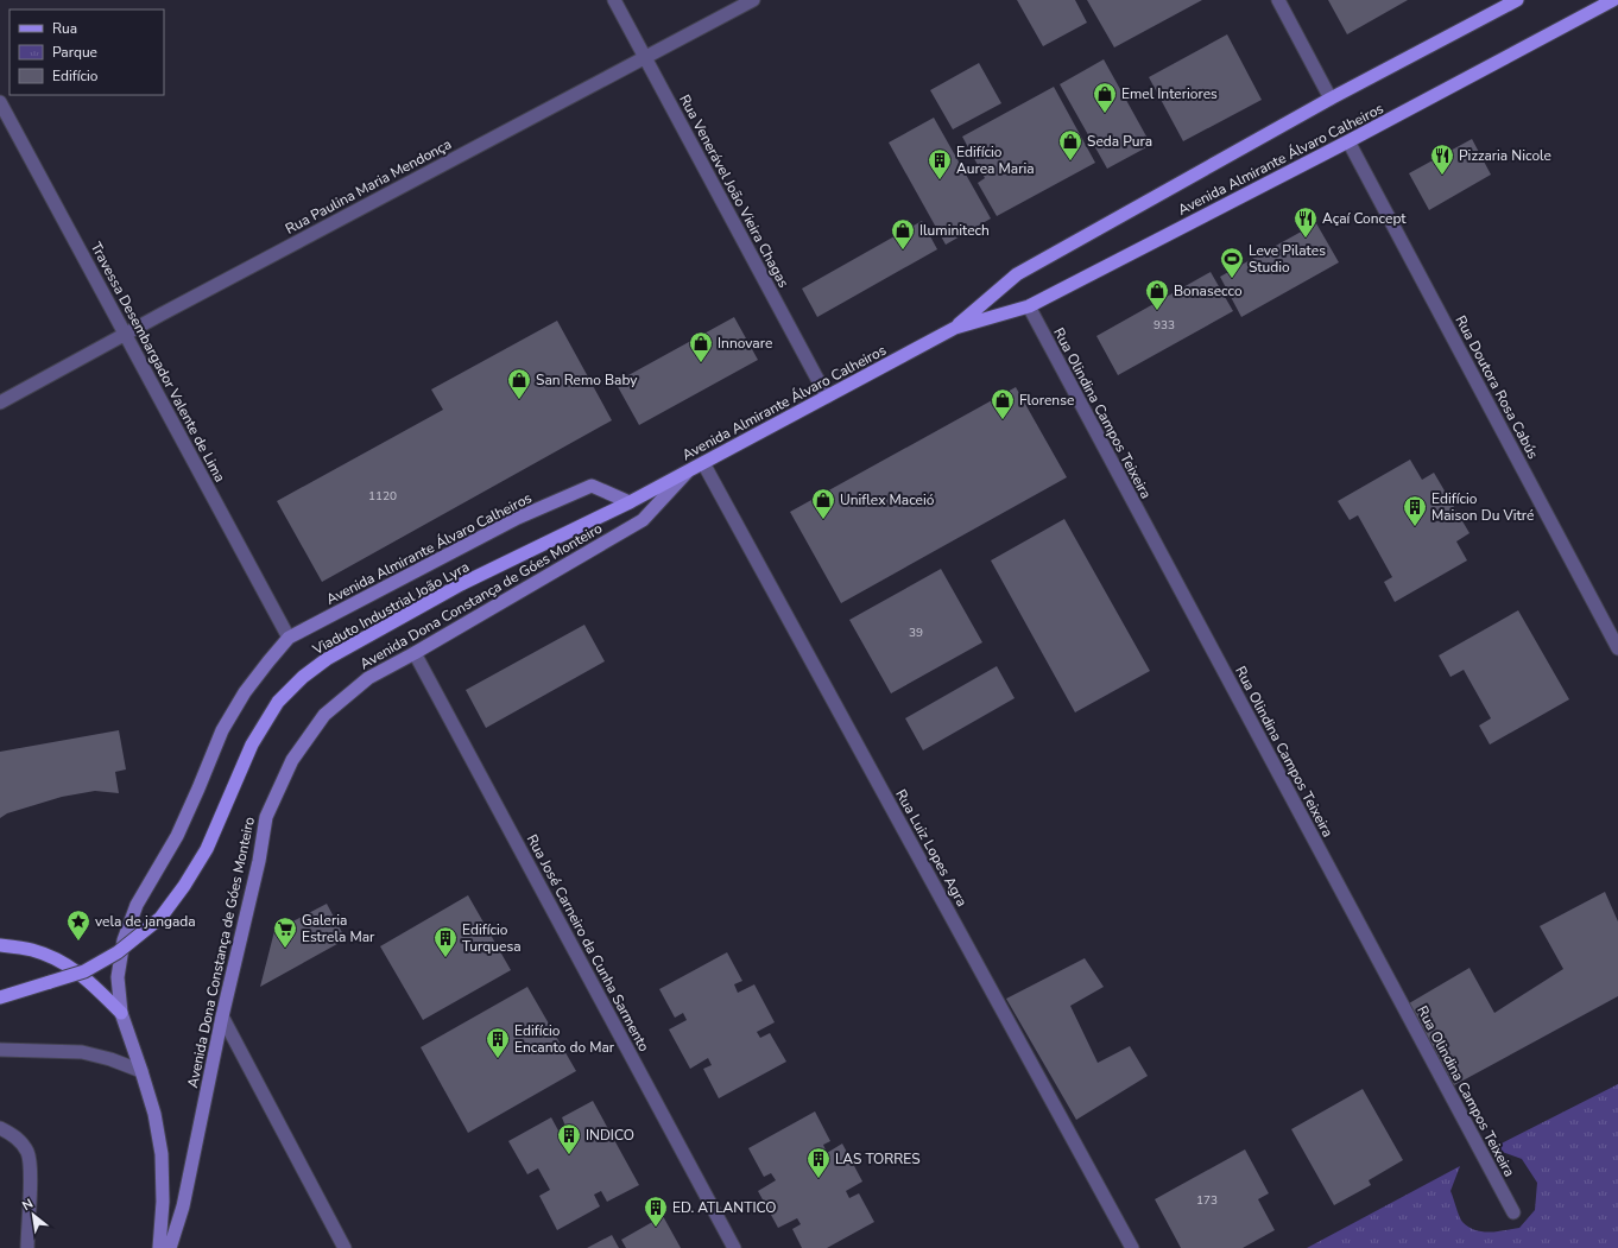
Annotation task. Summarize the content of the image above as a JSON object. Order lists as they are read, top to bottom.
{
  "streets": {
    "main road": ["Avenida Almirante Álvaro Calheiros", "Avenida Dona Constança de Góes Monteiro", "Viaduto Industrial João Lyra"],
    "street": [
      "Rua Paulina Maria Mendonça",
      "Rua Venerável João Vieira Chagas",
      "Travessa Desembargador Valente de Lima",
      "Rua Doutora Rosa Cabús",
      "Rua Olindina Campos Teixeira",
      "Rua Luiz Lopes Agra",
      "Rua José Carneiro da Cunha Sarmento"
    ]
  },
  "crossings": [
    ["Avenida Almirante Álvaro Calheiros", "Rua Venerável João Vieira Chagas"],
    ["Avenida Almirante Álvaro Calheiros", "Travessa Desembargador Valente de Lima"],
    ["Avenida Almirante Álvaro Calheiros", "Rua Doutora Rosa Cabús"],
    ["Avenida Almirante Álvaro Calheiros", "Rua Olindina Campos Teixeira"],
    ["Avenida Almirante Álvaro Calheiros", "Avenida Dona Constança de Góes Monteiro"],
    ["Avenida Almirante Álvaro Calheiros", "Viaduto Industrial João Lyra"],
    ["Avenida Almirante Álvaro Calheiros", "Rua Luiz Lopes Agra"],
    ["Rua Paulina Maria Mendonça", "Rua Venerável João Vieira Chagas"],
    ["Rua Paulina Maria Mendonça", "Travessa Desembargador Valente de Lima"],
    ["Avenida Dona Constança de Góes Monteiro", "Rua José Carneiro da Cunha Sarmento"]
  ],
  "places": {
    "shop": [
      "Emel Interiores",
      "Seda Pura",
      "Iluminitech",
      "Bonasecco",
      "Innovare",
      "San Remo Baby",
      "Florense",
      "Uniflex Maceió"
    ],
    "restaurant": ["Pizzaria Nicole", "Açaí Concept"],
    "building": [
      "Edifício Aurea Maria",
      "Edifício Maison Du Vitré",
      "Edifício Turquesa",
      "Edifício Encanto do Mar",
      "INDICO",
      "LAS TORRES",
      "ED. ATLANTICO"
    ],
    "sports": ["Leve Pilates Studio"],
    "place": ["vela de jangada"],
    "supermarket": ["Galeria Estrela Mar"]
  },
  "house_numbers": [
    "933",
    "1120",
    "39",
    "173"
  ],
  "legend": ["Rua", "Parque", "Edifício"],
  "north": "top left"
}
